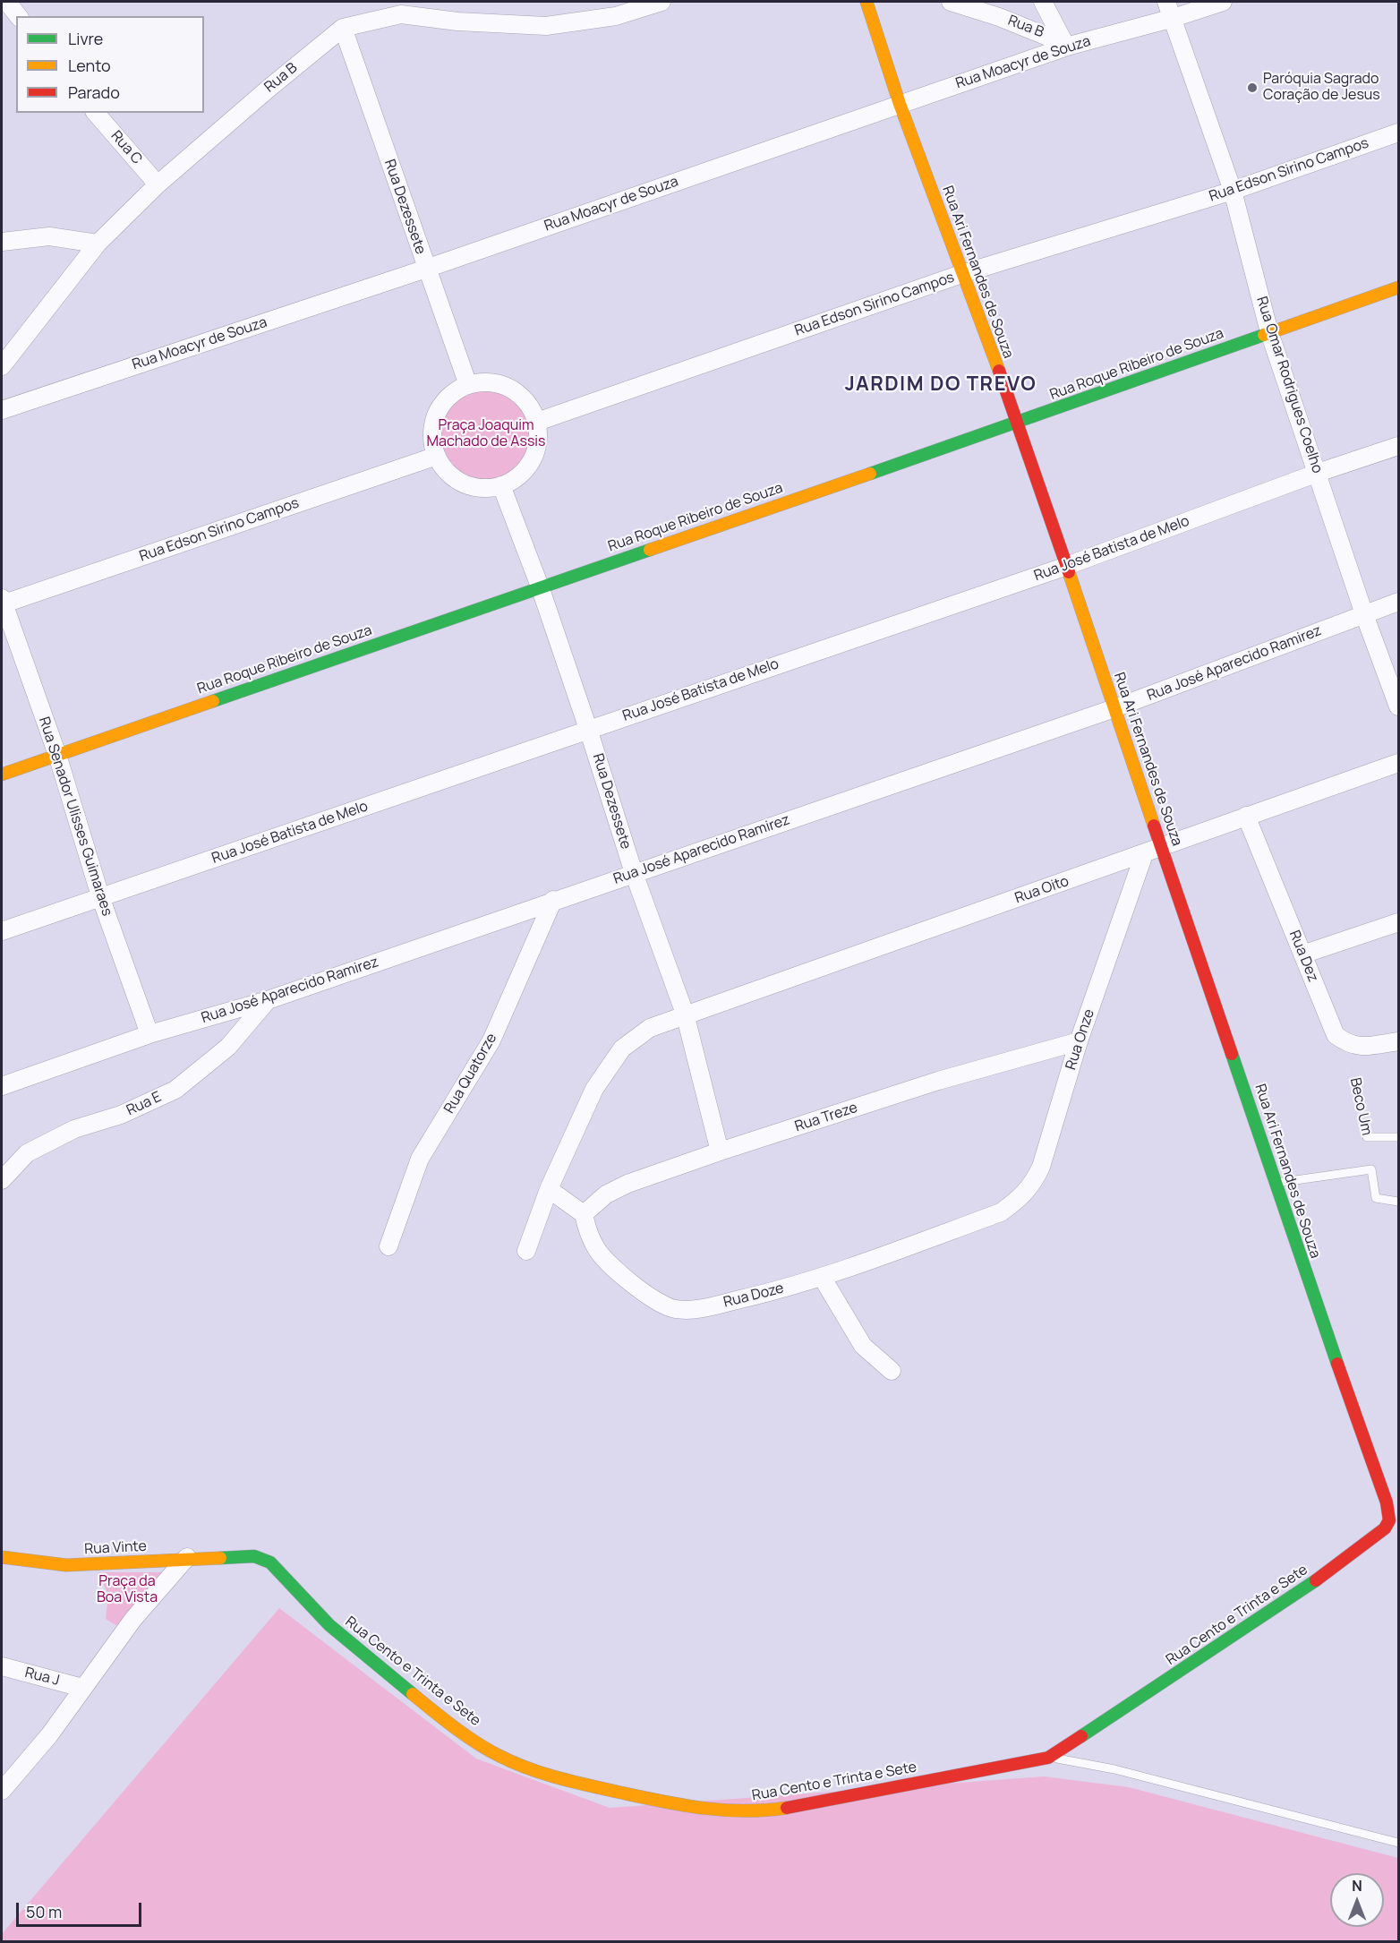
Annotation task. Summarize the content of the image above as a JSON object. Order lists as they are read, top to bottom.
{
  "streets": {
    "street": [
      "Rua B",
      "Rua Moacyr de Souza",
      "Rua C",
      "Rua Edson Sirino Campos",
      "Rua Dezessete",
      "Rua Ari Fernandes de Souza",
      "Rua Roque Ribeiro de Souza",
      "Rua Omar Rodrigues Coelho",
      "Rua José Batista de Melo",
      "Rua José Aparecido Ramirez",
      "Rua Senador Ulisses Guimaraes",
      "Rua Oito",
      "Rua Dez",
      "Rua Onze",
      "Rua Quatorze",
      "Rua E",
      "Rua Treze",
      "Rua Doze",
      "Rua Vinte",
      "Rua Cento e Trinta e Sete",
      "Rua J"
    ],
    "path": ["Beco Um"]
  },
  "crossings": [
    ["Rua B", "Rua Moacyr de Souza"],
    ["Rua B", "Rua C"],
    ["Rua B", "Rua Dezessete"],
    ["Rua Moacyr de Souza", "Rua Dezessete"],
    ["Rua Moacyr de Souza", "Rua Ari Fernandes de Souza"],
    ["Rua Moacyr de Souza", "Rua Omar Rodrigues Coelho"],
    ["Rua Edson Sirino Campos", "Rua Dezessete"],
    ["Rua Edson Sirino Campos", "Rua Ari Fernandes de Souza"],
    ["Rua Edson Sirino Campos", "Rua Omar Rodrigues Coelho"],
    ["Rua Edson Sirino Campos", "Rua Senador Ulisses Guimaraes"],
    ["Rua Dezessete", "Rua Roque Ribeiro de Souza"],
    ["Rua Dezessete", "Rua José Batista de Melo"],
    ["Rua Dezessete", "Rua José Aparecido Ramirez"],
    ["Rua Dezessete", "Rua Oito"],
    ["Rua Dezessete", "Rua Treze"],
    ["Rua Ari Fernandes de Souza", "Rua Roque Ribeiro de Souza"],
    ["Rua Ari Fernandes de Souza", "Rua José Batista de Melo"],
    ["Rua Ari Fernandes de Souza", "Rua José Aparecido Ramirez"],
    ["Rua Ari Fernandes de Souza", "Rua Oito"],
    ["Rua Ari Fernandes de Souza", "Rua Cento e Trinta e Sete"],
    ["Rua Roque Ribeiro de Souza", "Rua Omar Rodrigues Coelho"],
    ["Rua Roque Ribeiro de Souza", "Rua Senador Ulisses Guimaraes"],
    ["Rua Omar Rodrigues Coelho", "Rua José Batista de Melo"],
    ["Rua Omar Rodrigues Coelho", "Rua José Aparecido Ramirez"],
    ["Rua José Batista de Melo", "Rua Senador Ulisses Guimaraes"],
    ["Rua José Aparecido Ramirez", "Rua Senador Ulisses Guimaraes"],
    ["Rua José Aparecido Ramirez", "Rua Quatorze"],
    ["Rua José Aparecido Ramirez", "Rua E"],
    ["Rua Oito", "Rua Dez"],
    ["Rua Oito", "Rua Onze"],
    ["Rua Dez", "Beco Um"],
    ["Rua Onze", "Rua Treze"],
    ["Rua Onze", "Rua Doze"],
    ["Rua Treze", "Rua Doze"],
    ["Rua Vinte", "Rua Cento e Trinta e Sete"]
  ],
  "districts": ["JARDIM DO TREVO"],
  "parks": ["Praça Joaquim Machado de Assis", "Praça da Boa Vista"],
  "places": ["Paróquia Sagrado Coração de Jesus"],
  "legend": ["Livre", "Lento", "Parado"],
  "scale_bar": "50 m",
  "north": "top"
}
